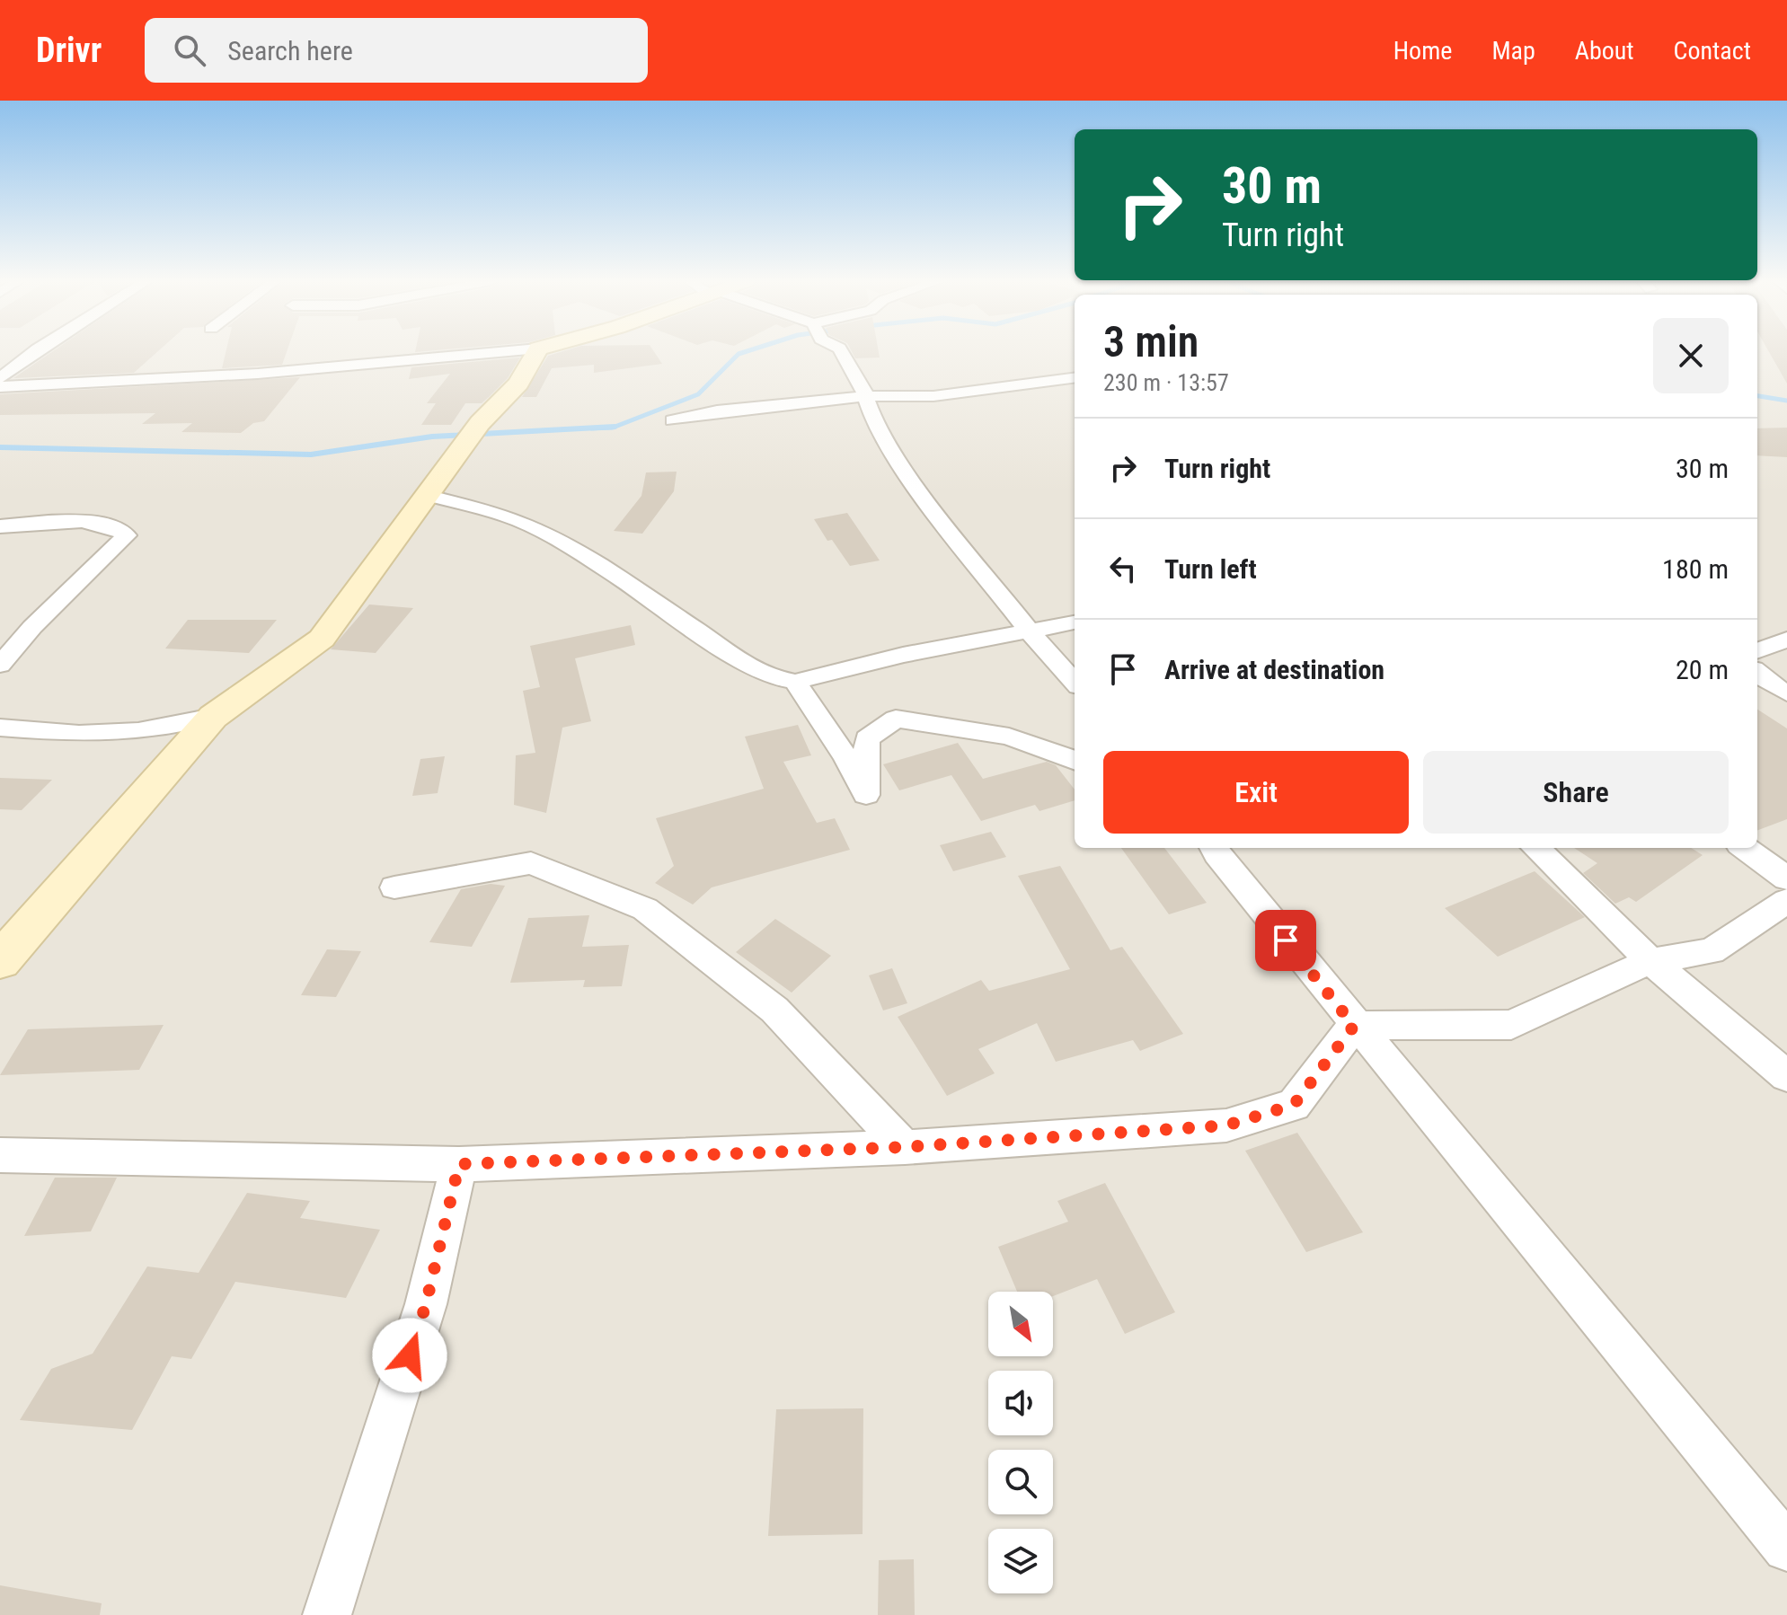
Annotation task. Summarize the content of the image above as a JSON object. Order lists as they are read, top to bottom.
{
  "north": "bottom right",
  "page": {
    "header": "Drivr",
    "search": "Search here",
    "nav": [
      "Home",
      "Map",
      "About",
      "Contact"
    ],
    "turn": ["30 m", "Turn right"],
    "heading": ["3 min", "230 m · 13:57"],
    "list": [
      {
        "name": "Turn right",
        "value": "30 m"
      },
      {
        "name": "Turn left",
        "value": "180 m"
      },
      {
        "name": "Arrive at destination",
        "value": "20 m"
      }
    ],
    "buttons": ["Exit", "Share"]
  }
}
